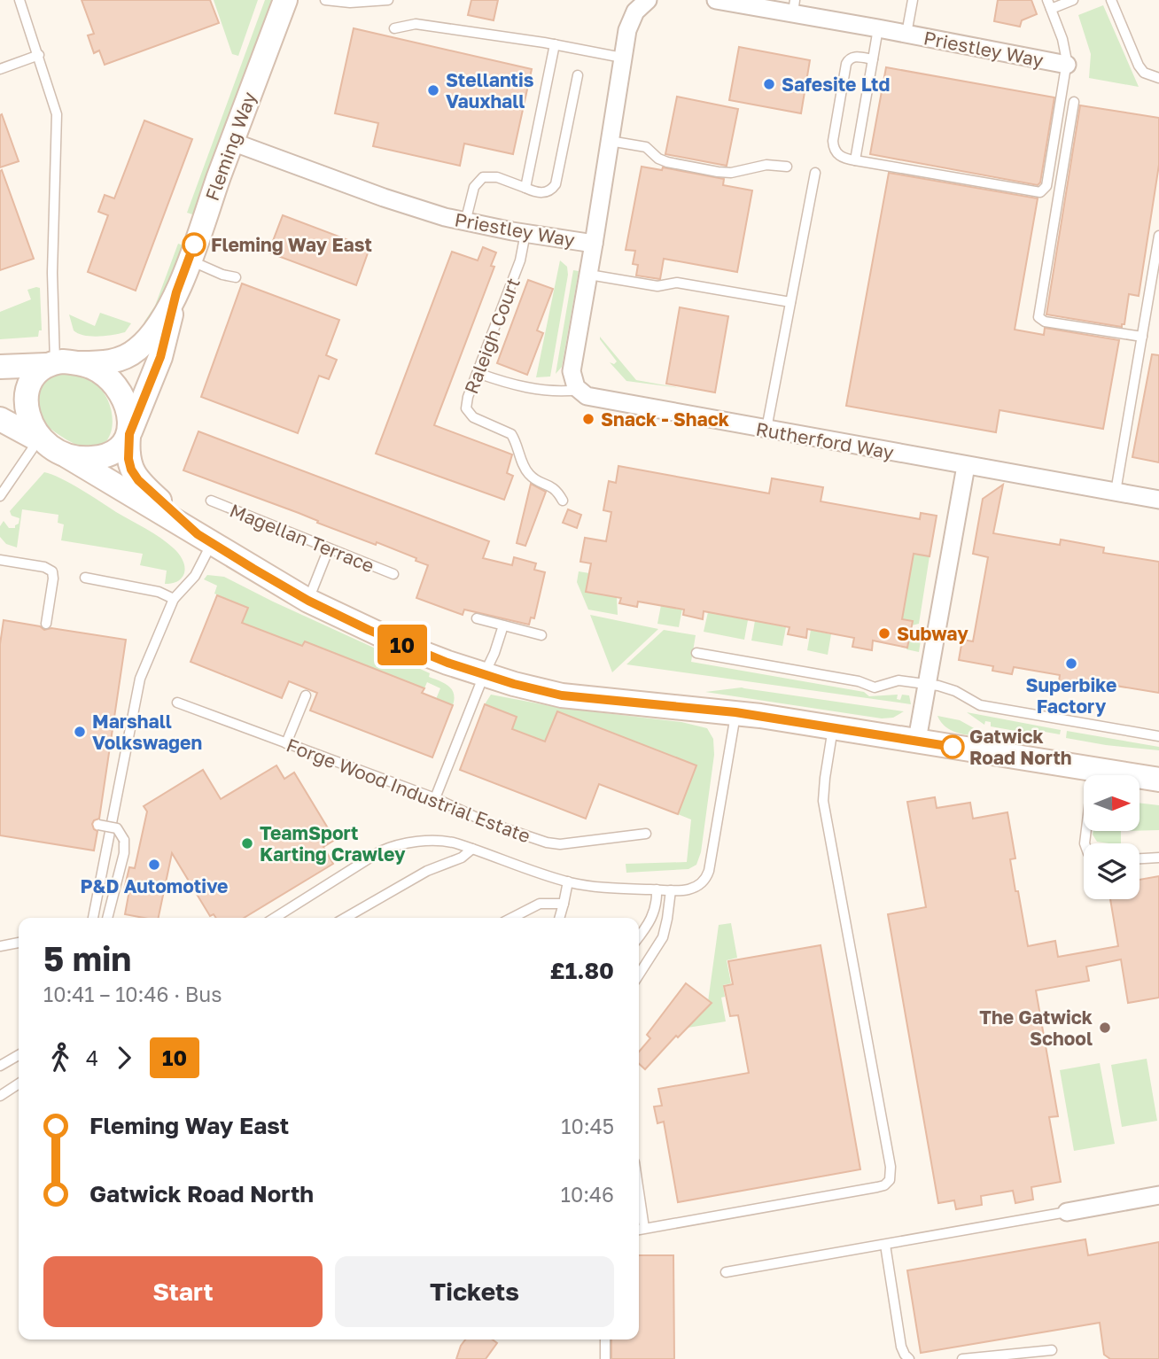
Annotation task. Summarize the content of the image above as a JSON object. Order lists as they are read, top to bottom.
{
  "streets": {
    "street": ["Priestley Way", "Fleming Way", "Rutherford Way"],
    "lane": ["Raleigh Court", "Magellan Terrace", "Forge Wood Industrial Estate"]
  },
  "crossings": [
    ["Priestley Way", "Fleming Way"],
    ["Priestley Way", "Raleigh Court"]
  ],
  "places": [
    "Safesite Ltd",
    "Stellantis Vauxhall",
    "Fleming Way East",
    "Snack - Shack",
    "Subway",
    "Superbike Factory",
    "Marshall Volkswagen",
    "Gatwick Road North",
    "TeamSport Karting Crawley",
    "P&D Automotive",
    "The Gatwick School"
  ],
  "lines": ["bus line 10"],
  "north": "right",
  "page": {
    "on_map": "10",
    "heading": ["5 min", "10:41 – 10:46 · Bus", "£1.80"],
    "legs": ["4", "10"],
    "list": [
      {
        "name": "Fleming Way East",
        "value": "10:45"
      },
      {
        "name": "Gatwick Road North",
        "value": "10:46"
      }
    ],
    "buttons": ["Start", "Tickets"]
  }
}
